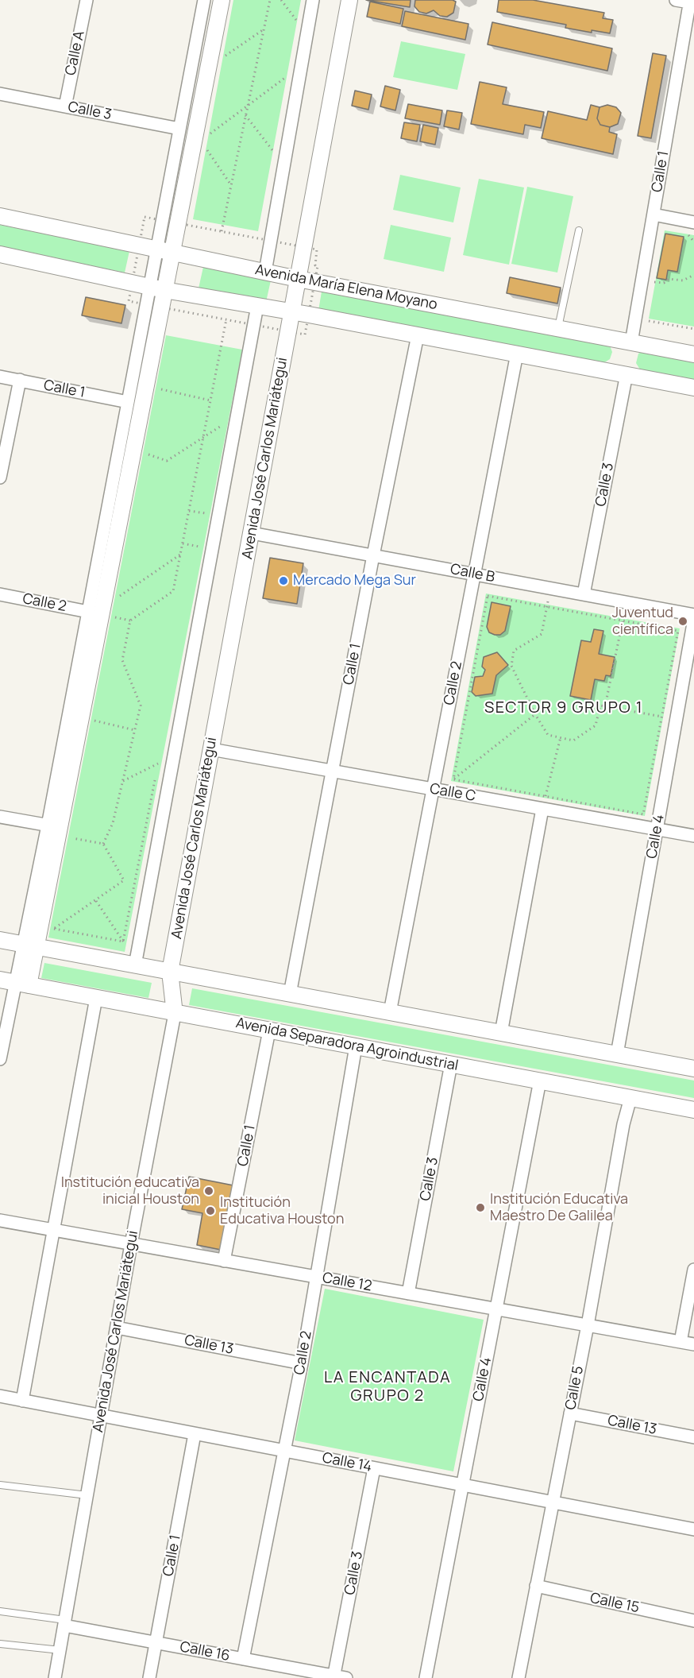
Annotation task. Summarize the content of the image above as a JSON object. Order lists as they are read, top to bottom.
{
  "streets": {
    "street": [
      "Calle A",
      "Calle 3",
      "Calle 1",
      "Avenida María Elena Moyano",
      "Avenida José Carlos Mariátegui",
      "Calle B",
      "Calle 2",
      "Calle C",
      "Calle 4",
      "Avenida Separadora Agroindustrial",
      "Calle 12",
      "Calle 13",
      "Calle 5",
      "Calle 14",
      "Calle 15",
      "Calle 16"
    ]
  },
  "crossings": [
    ["Calle A", "Calle 3"],
    ["Calle 3", "Calle B"],
    ["Calle 3", "Avenida Separadora Agroindustrial"],
    ["Calle 3", "Calle 12"],
    ["Calle 3", "Calle 14"],
    ["Calle 3", "Calle 16"],
    ["Calle 1", "Avenida María Elena Moyano"],
    ["Calle 1", "Calle B"],
    ["Calle 1", "Calle C"],
    ["Calle 1", "Avenida Separadora Agroindustrial"],
    ["Calle 1", "Calle 12"],
    ["Calle 1", "Calle 14"],
    ["Calle 1", "Calle 16"],
    ["Avenida María Elena Moyano", "Avenida José Carlos Mariátegui"],
    ["Avenida José Carlos Mariátegui", "Calle B"],
    ["Avenida José Carlos Mariátegui", "Calle C"],
    ["Avenida José Carlos Mariátegui", "Avenida Separadora Agroindustrial"],
    ["Avenida José Carlos Mariátegui", "Calle 12"],
    ["Avenida José Carlos Mariátegui", "Calle 13"],
    ["Avenida José Carlos Mariátegui", "Calle 14"],
    ["Avenida José Carlos Mariátegui", "Calle 16"],
    ["Calle B", "Calle 2"],
    ["Calle 2", "Calle C"],
    ["Calle 2", "Avenida Separadora Agroindustrial"],
    ["Calle 2", "Calle 12"],
    ["Calle 2", "Calle 13"],
    ["Calle 2", "Calle 14"],
    ["Calle 2", "Calle 16"],
    ["Calle C", "Calle 4"],
    ["Calle 4", "Avenida Separadora Agroindustrial"],
    ["Calle 4", "Calle 12"],
    ["Calle 4", "Calle 14"],
    ["Avenida Separadora Agroindustrial", "Calle 5"],
    ["Calle 12", "Calle 5"],
    ["Calle 13", "Calle 5"],
    ["Calle 5", "Calle 14"],
    ["Calle 5", "Calle 15"]
  ],
  "districts": ["SECTOR 9 GRUPO 1", "LA ENCANTADA GRUPO 2"],
  "places": [
    "Mercado Mega Sur",
    "Juventud científica",
    "Institución educativa inicial Houston",
    "Institución Educativa Maestro De Galilea",
    "Institución Educativa Houston"
  ]
}
